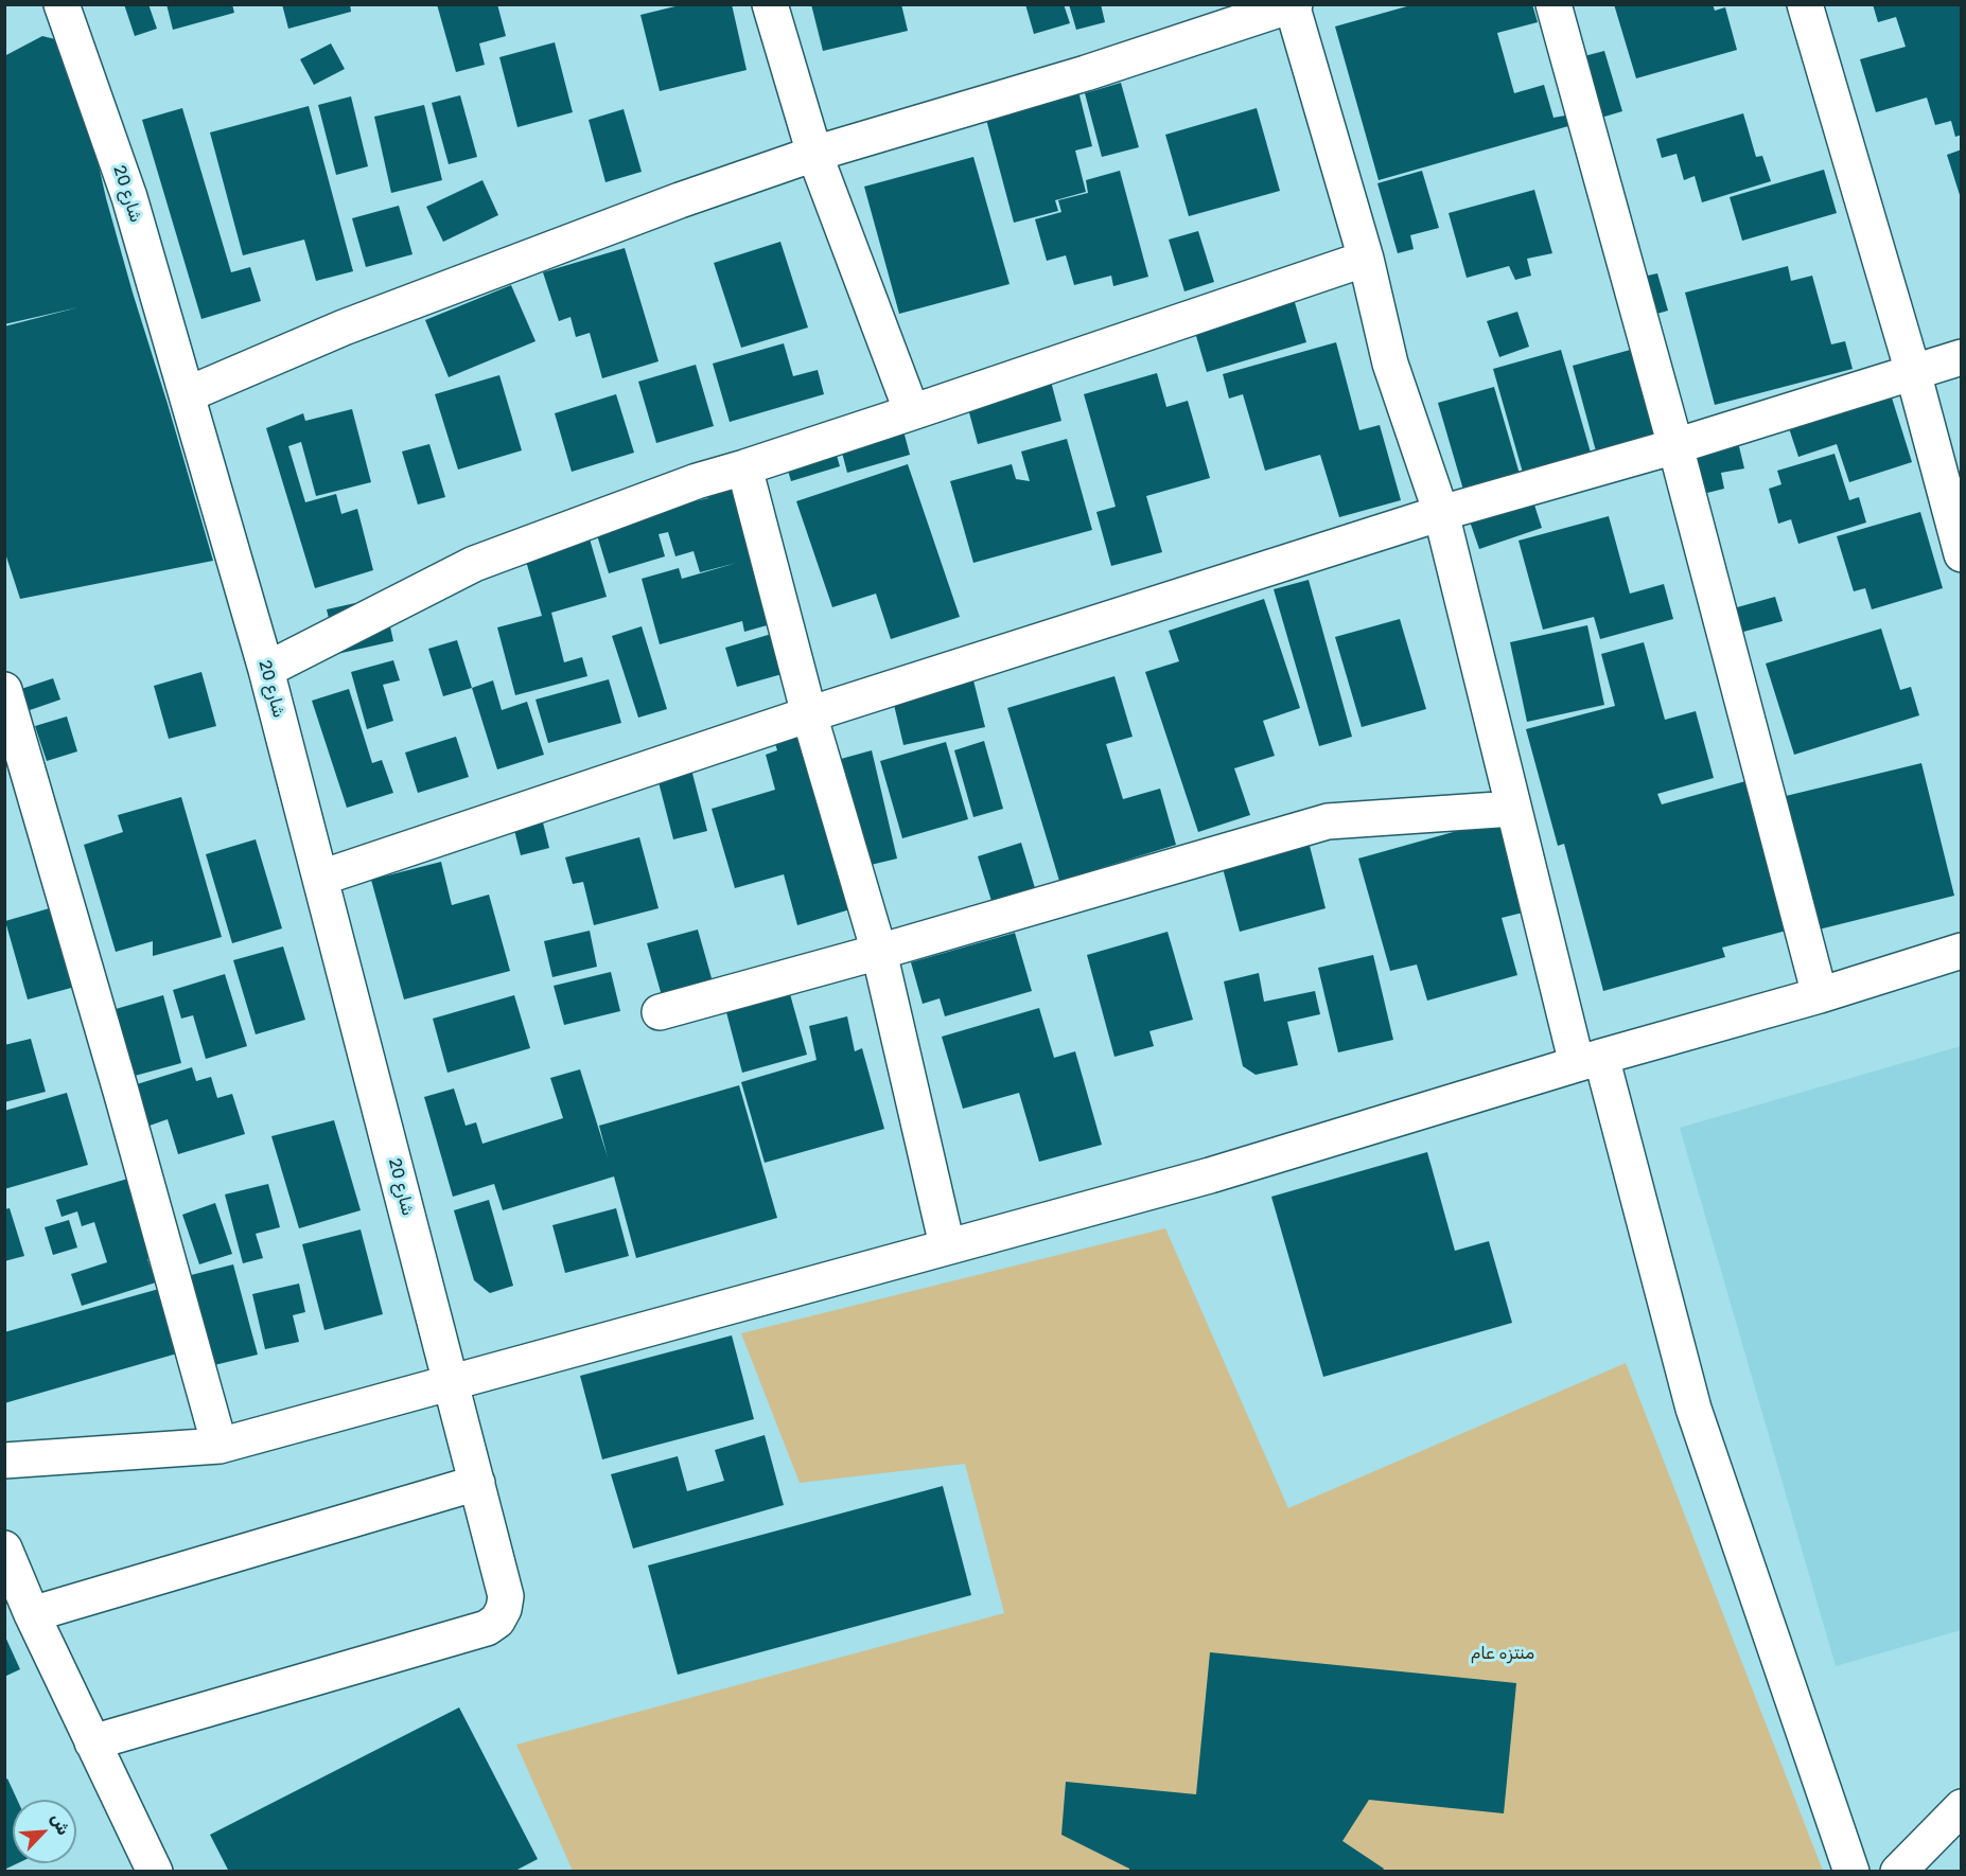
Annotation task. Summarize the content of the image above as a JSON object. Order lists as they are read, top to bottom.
{
  "streets": {
    "street": ["شارع 20"]
  },
  "parks": ["منتزه عام"],
  "north": "top right"
}
